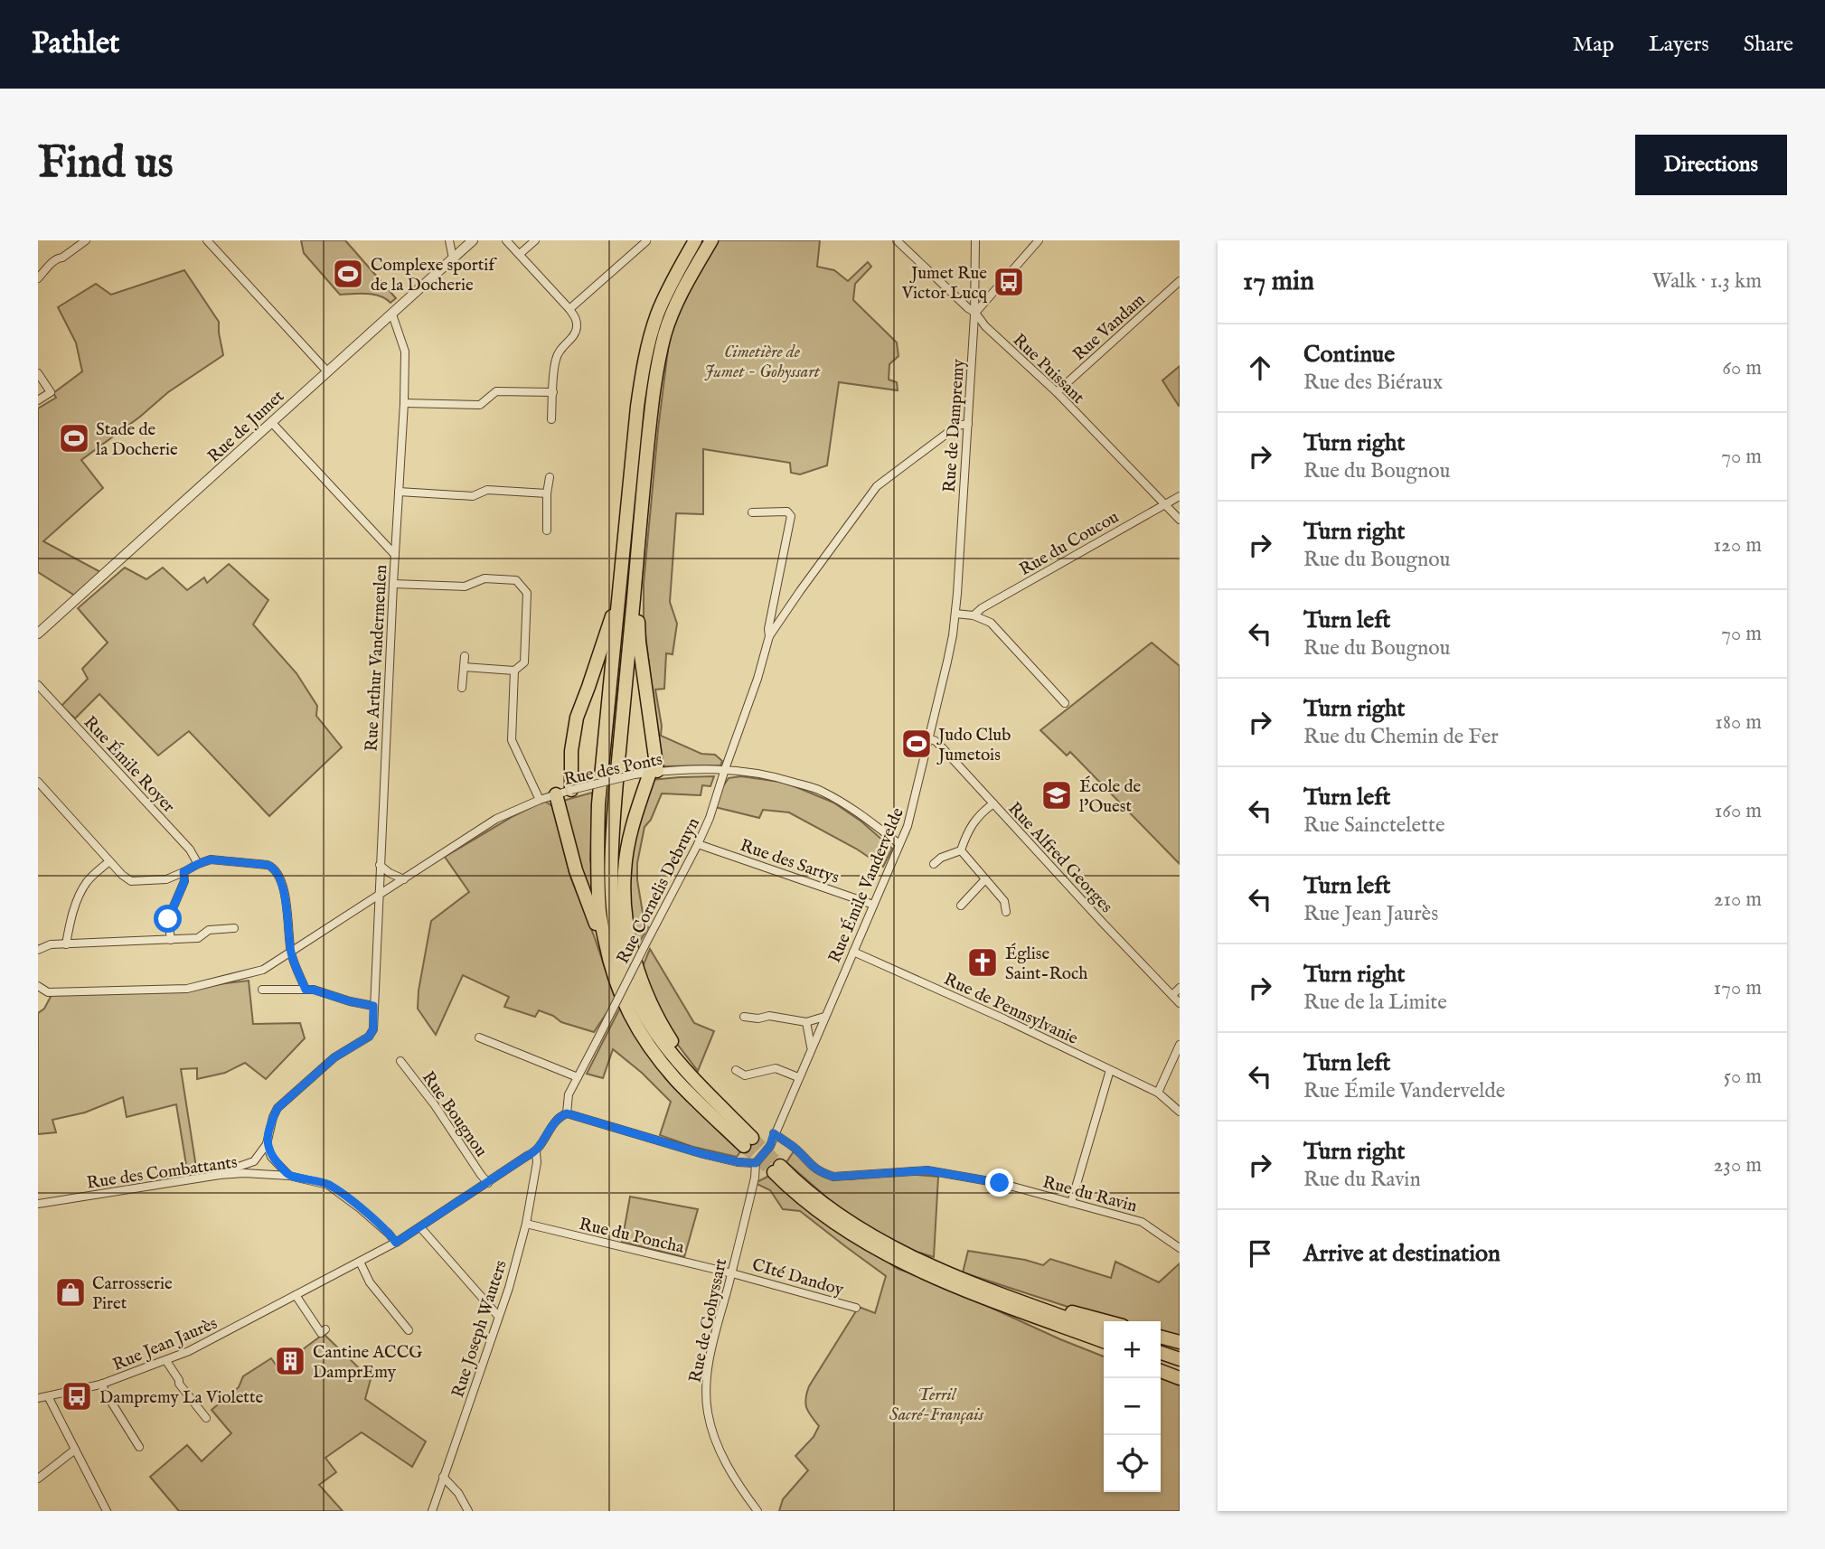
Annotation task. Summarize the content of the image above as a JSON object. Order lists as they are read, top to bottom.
{
  "streets": {
    "street": [
      "Rue Vandam",
      "Rue Puissant",
      "Rue de Jumet",
      "Rue de Dampremy",
      "Rue du Coucou",
      "Rue Arthur Vandermeulen",
      "Rue Émile Royer",
      "Rue des Ponts",
      "Rue Alfred Georges",
      "Rue des Sartys",
      "Rue Émile Vandervelde",
      "Rue Cornelis Debruyn",
      "Rue de Pennsylvanie",
      "Rue Bougnou",
      "Rue des Combattants",
      "Rue du Ravin",
      "Rue du Poncha",
      "CIté Dandoy",
      "Rue de Gohyssart",
      "Rue Joseph Wauters",
      "Rue Jean Jaurès"
    ]
  },
  "crossings": [
    ["Rue Vandam", "Rue Puissant"],
    ["Rue Puissant", "Rue de Dampremy"],
    ["Rue Puissant", "Rue du Coucou"],
    ["Rue de Jumet", "Rue Arthur Vandermeulen"],
    ["Rue de Dampremy", "Rue Émile Vandervelde"],
    ["Rue de Dampremy", "Rue Cornelis Debruyn"],
    ["Rue Arthur Vandermeulen", "Rue des Ponts"],
    ["Rue des Ponts", "Rue Émile Vandervelde"],
    ["Rue des Ponts", "Rue Cornelis Debruyn"],
    ["Rue Alfred Georges", "Rue Émile Vandervelde"],
    ["Rue des Sartys", "Rue Émile Vandervelde"],
    ["Rue des Sartys", "Rue Cornelis Debruyn"],
    ["Rue Émile Vandervelde", "Rue de Pennsylvanie"],
    ["Rue Émile Vandervelde", "Rue du Ravin"],
    ["Rue Émile Vandervelde", "Rue de Gohyssart"],
    ["Rue Cornelis Debruyn", "Rue Jean Jaurès"],
    ["Rue Bougnou", "Rue Jean Jaurès"],
    ["Rue des Combattants", "Rue Jean Jaurès"],
    ["Rue du Poncha", "CIté Dandoy"],
    ["Rue du Poncha", "Rue de Gohyssart"],
    ["Rue du Poncha", "Rue Joseph Wauters"],
    ["CIté Dandoy", "Rue de Gohyssart"],
    ["Rue Joseph Wauters", "Rue Jean Jaurès"]
  ],
  "parks": ["Cimetière de Jumet - Gohyssart", "Terril Sacré-Français"],
  "places": {
    "sports": ["Complexe sportif de la Docherie", "Stade de la Docherie", "Judo Club Jumetois"],
    "bus stop": ["Jumet Rue Victor Lucq", "Dampremy La Violette"],
    "school or university": ["École de l'Ouest"],
    "church": ["Église Saint-Roch"],
    "shop": ["Carrosserie Piret"],
    "building": ["Cantine ACCG DamprEmy"]
  },
  "page": {
    "header": "Pathlet",
    "nav": ["Map", "Layers", "Share"],
    "buttons": "Directions",
    "title": "Find us",
    "heading": ["17 min", "Walk · 1.3 km"],
    "list": [
      ["Continue", "Rue des Biéraux", "60 m"],
      ["Turn right", "Rue du Bougnou", "70 m"],
      ["Turn right", "Rue du Bougnou", "120 m"],
      ["Turn left", "Rue du Bougnou", "70 m"],
      ["Turn right", "Rue du Chemin de Fer", "180 m"],
      ["Turn left", "Rue Sainctelette", "160 m"],
      ["Turn left", "Rue Jean Jaurès", "210 m"],
      ["Turn right", "Rue de la Limite", "170 m"],
      ["Turn left", "Rue Émile Vandervelde", "50 m"],
      ["Turn right", "Rue du Ravin", "230 m"],
      "Arrive at destination"
    ],
    "map_buttons": ["+", "−"]
  }
}
